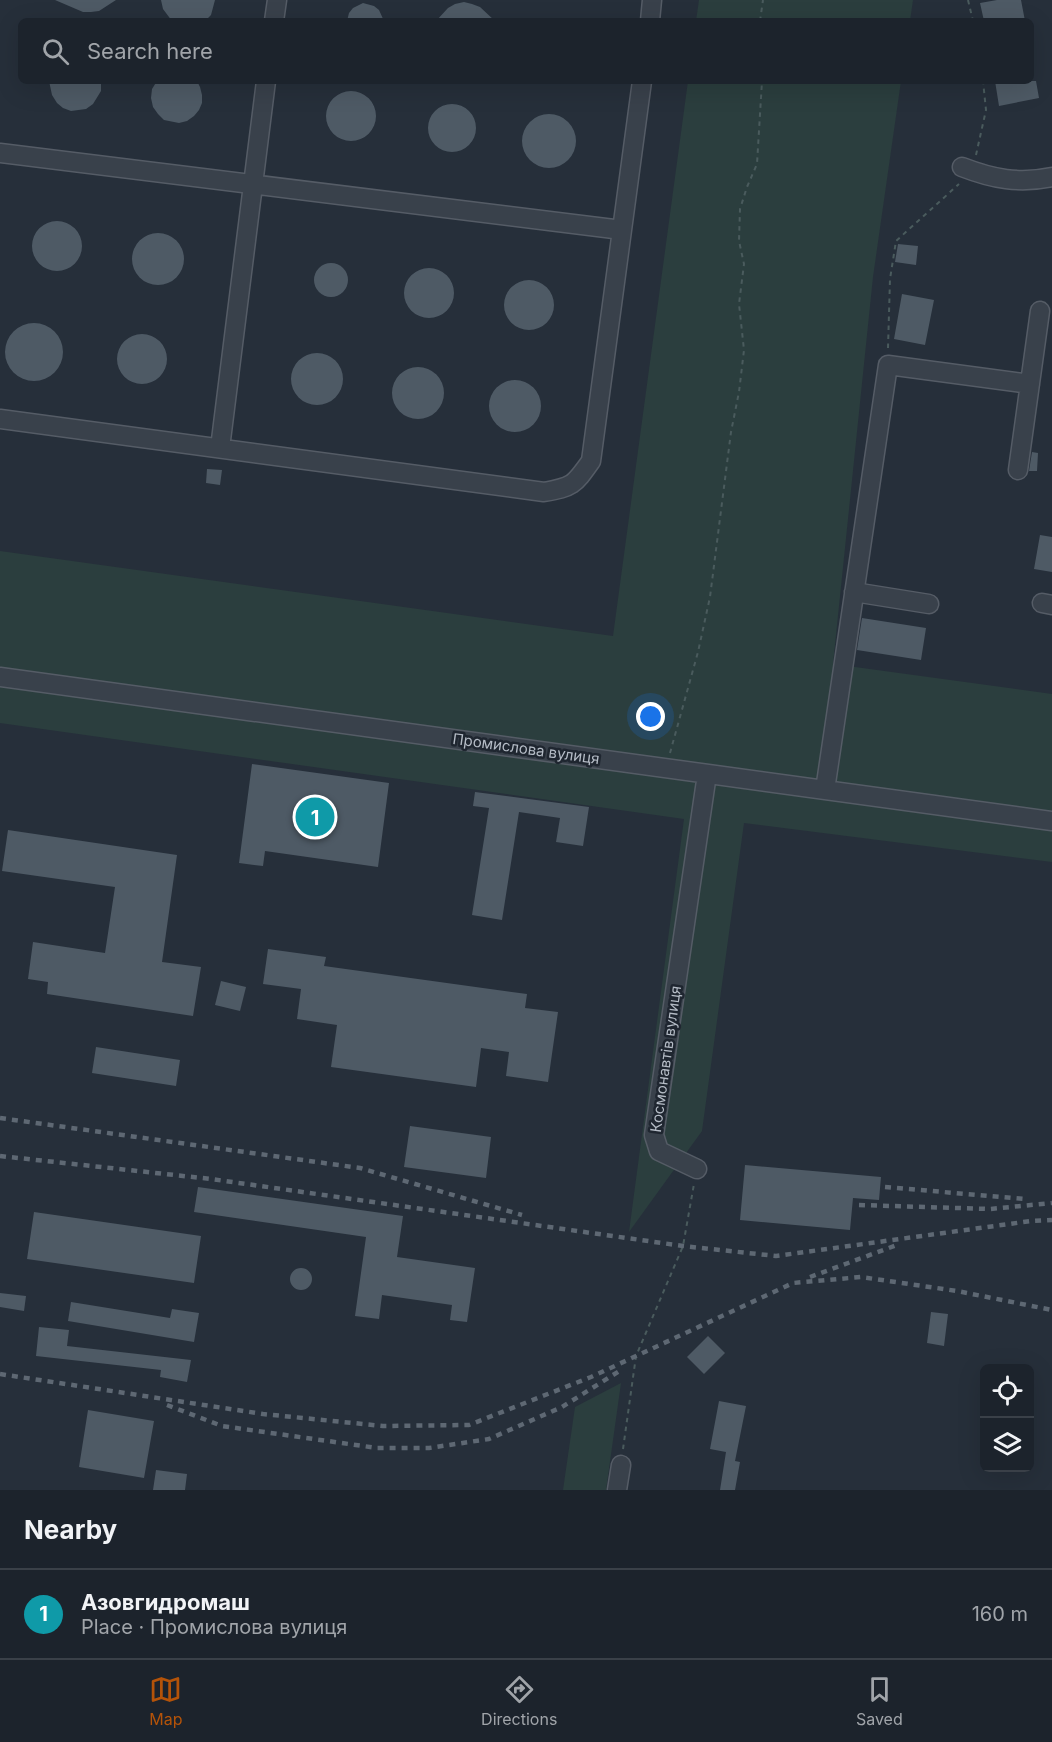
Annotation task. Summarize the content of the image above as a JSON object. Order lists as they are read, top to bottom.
{
  "streets": {
    "street": ["Промислова вулиця", "Космонавтів вулиця"]
  },
  "crossings": [
    ["Промислова вулиця", "Космонавтів вулиця"]
  ],
  "page": {
    "search": "Search here",
    "pins": "1",
    "heading": "Nearby",
    "list": [
      {
        "mark": "1",
        "name": "Азовгидромаш",
        "note": "Place · Промислова вулиця",
        "value": "160 m"
      }
    ],
    "nav": ["Map", "Directions", "Saved"]
  }
}
